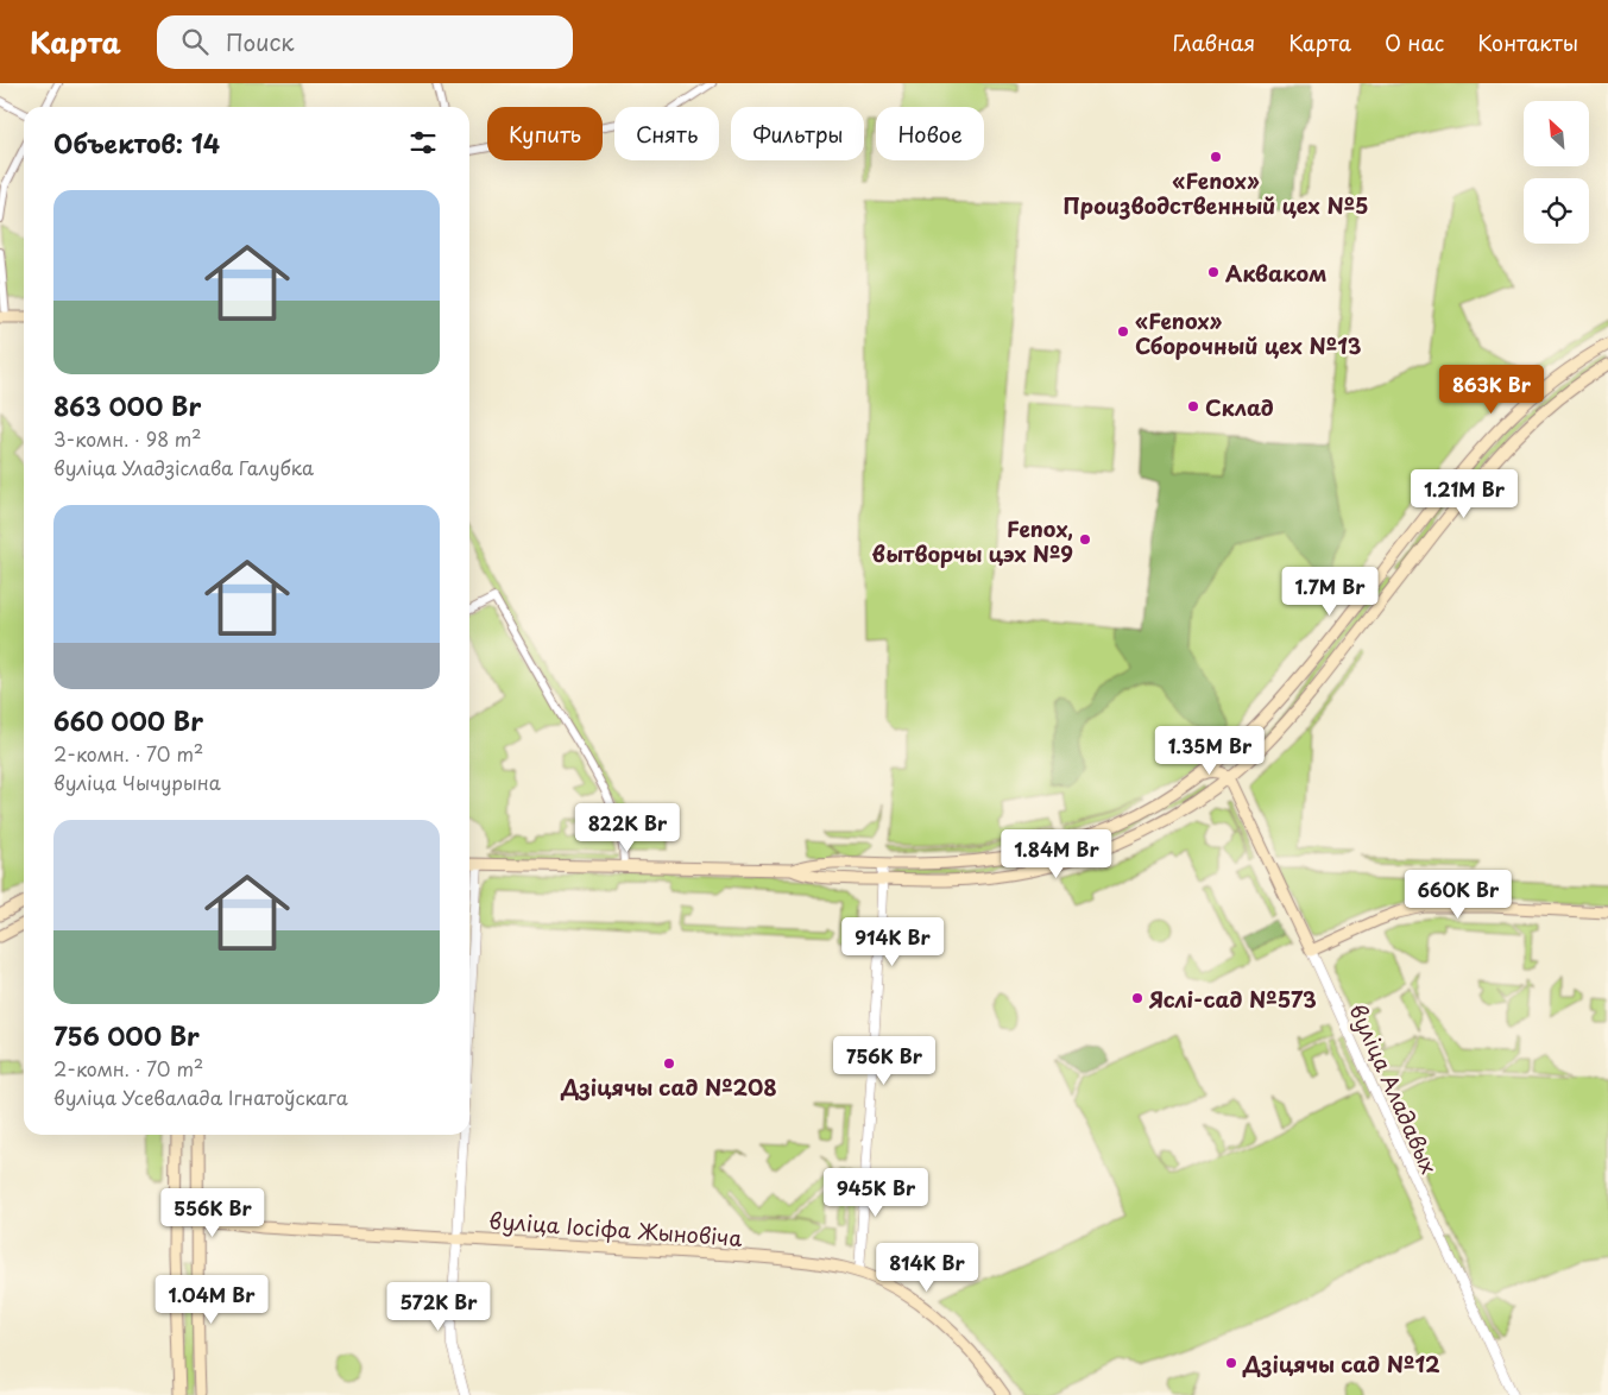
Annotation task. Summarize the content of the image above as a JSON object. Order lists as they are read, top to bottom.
{
  "streets": {
    "main road": ["вуліца Аладавых", "вуліца Іосіфа Жыновіча"]
  },
  "places": [
    "«Fenox» Производственный цех №5",
    "Акваком",
    "«Fenox» Сборочный цех №13",
    "Склад",
    "Fenox, вытворчы цэх №9",
    "Яслі-сад №573",
    "Дзіцячы сад №208",
    "Дзіцячы сад №12"
  ],
  "north": "top left",
  "page": {
    "header": "Карта",
    "search": "Поиск",
    "nav": [
      "Главная",
      "Карта",
      "О нас",
      "Контакты"
    ],
    "chip": [
      "Купить",
      "Снять",
      "Фильтры",
      "Новое"
    ],
    "heading": "Объектов: 14",
    "list": [
      {
        "name": "863 000 Br",
        "note": "3-комн. · 98 m² · вуліца Уладзіслава Галубка"
      },
      {
        "name": "660 000 Br",
        "note": "2-комн. · 70 m² · вуліца Чычурына"
      },
      {
        "name": "756 000 Br",
        "note": "2-комн. · 70 m² · вуліца Усевалада Ігнатоўскага"
      }
    ],
    "price": [
      "863K Br",
      "1.21M Br",
      "1.7M Br",
      "1.35M Br",
      "822K Br",
      "1.84M Br",
      "660K Br",
      "914K Br",
      "756K Br",
      "945K Br",
      "556K Br",
      "814K Br",
      "1.04M Br",
      "572K Br"
    ]
  }
}
